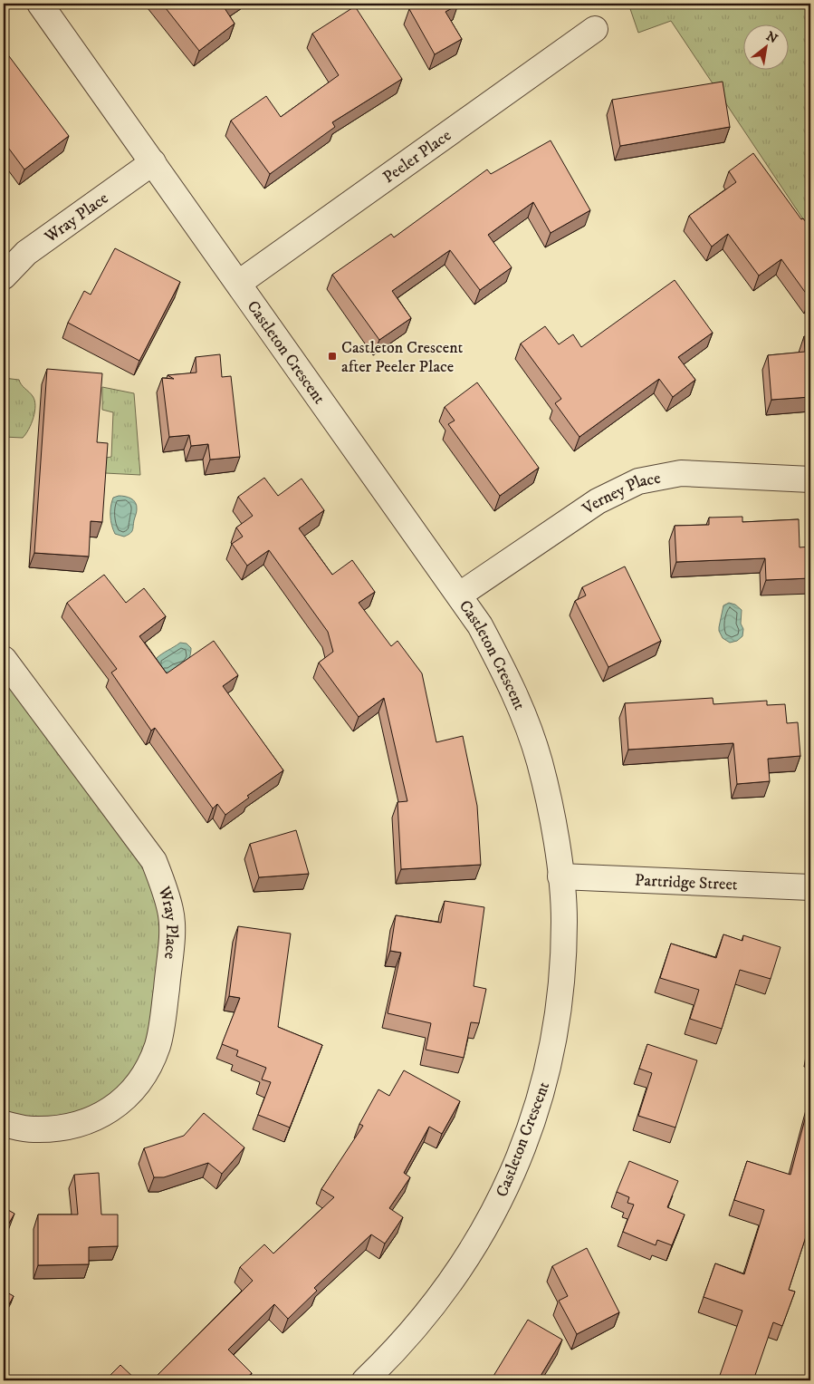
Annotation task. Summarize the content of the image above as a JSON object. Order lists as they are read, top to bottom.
{
  "streets": {
    "street": [
      "Peeler Place",
      "Wray Place",
      "Castleton Crescent",
      "Verney Place",
      "Partridge Street"
    ]
  },
  "crossings": [
    ["Peeler Place", "Castleton Crescent"],
    ["Wray Place", "Castleton Crescent"],
    ["Castleton Crescent", "Verney Place"],
    ["Castleton Crescent", "Partridge Street"]
  ],
  "places": {
    "transit": ["Castleton Crescent after Peeler Place"]
  },
  "north": "top right"
}
